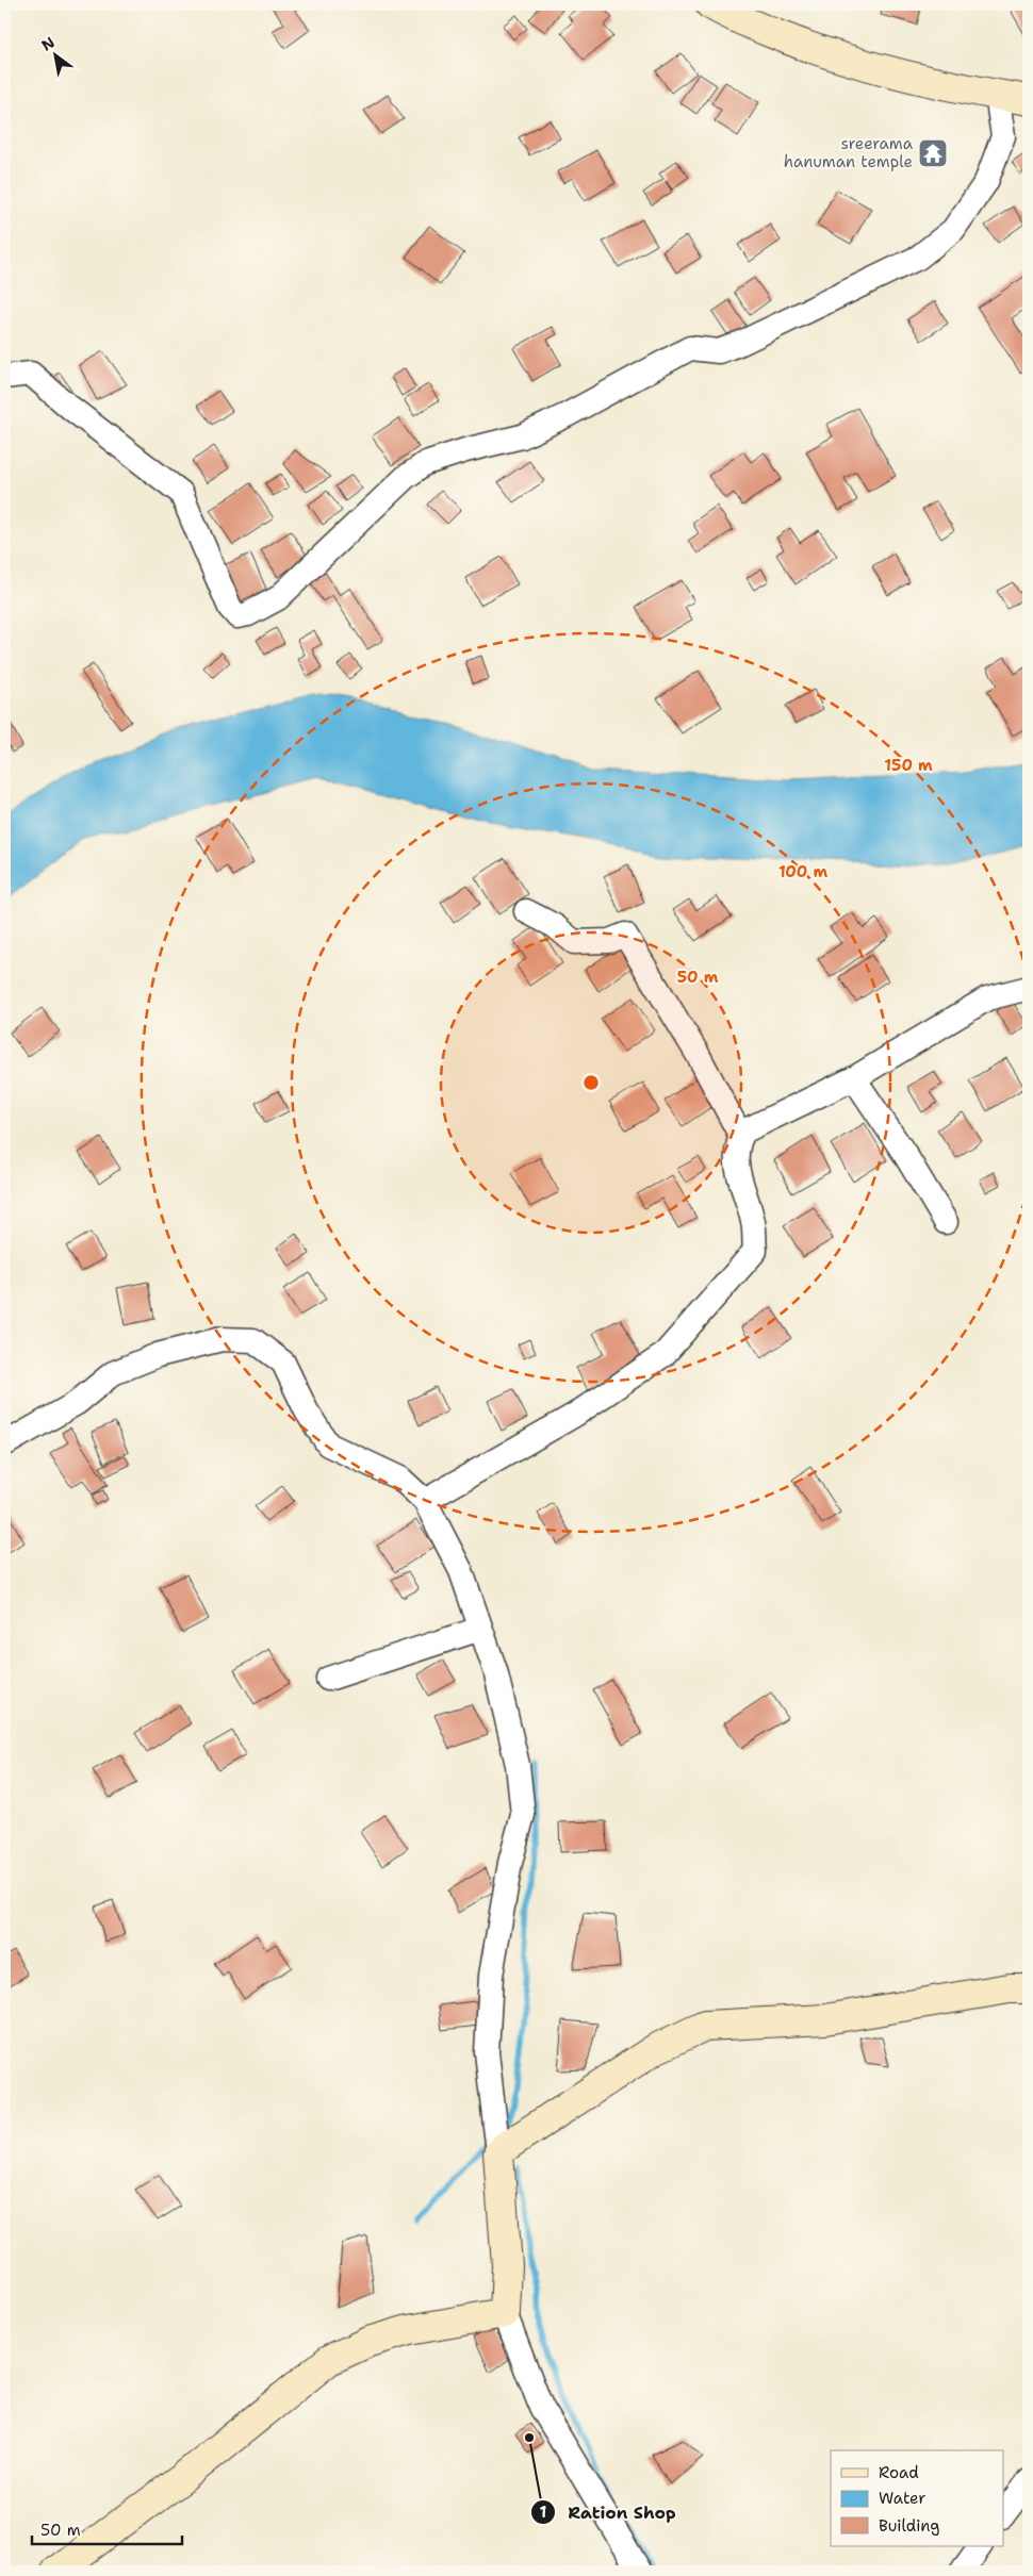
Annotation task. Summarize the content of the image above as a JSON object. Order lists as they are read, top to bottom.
{
  "places": {
    "temple": ["sreerama hanuman temple"],
    "other": ["Ration Shop"]
  },
  "legend": ["Road", "Water", "Building"],
  "scale_bar": "50 m",
  "north": "top left",
  "rings": ["150 m", "100 m", "50 m"]
}
